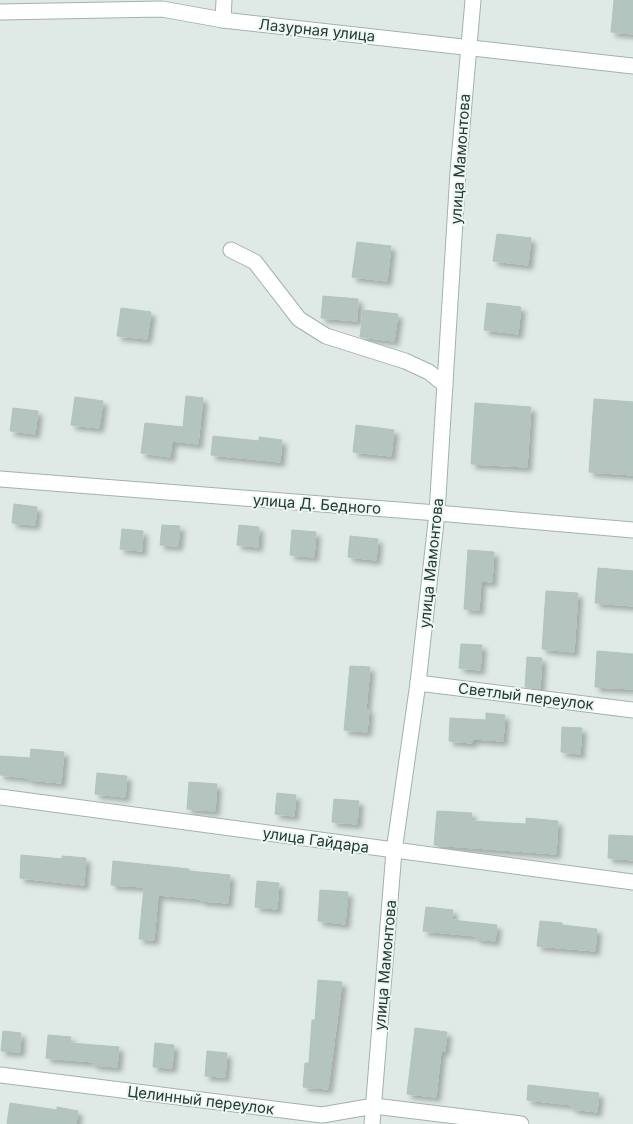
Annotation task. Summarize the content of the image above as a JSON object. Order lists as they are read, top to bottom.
{
  "streets": {
    "street": [
      "Лазурная улица",
      "улица Мамонтова",
      "улица Д. Бедного",
      "Светлый переулок",
      "улица Гайдара",
      "Целинный переулок"
    ]
  },
  "crossings": [
    ["Лазурная улица", "улица Мамонтова"],
    ["улица Мамонтова", "улица Д. Бедного"],
    ["улица Мамонтова", "Светлый переулок"],
    ["улица Мамонтова", "улица Гайдара"],
    ["улица Мамонтова", "Целинный переулок"]
  ]
}
